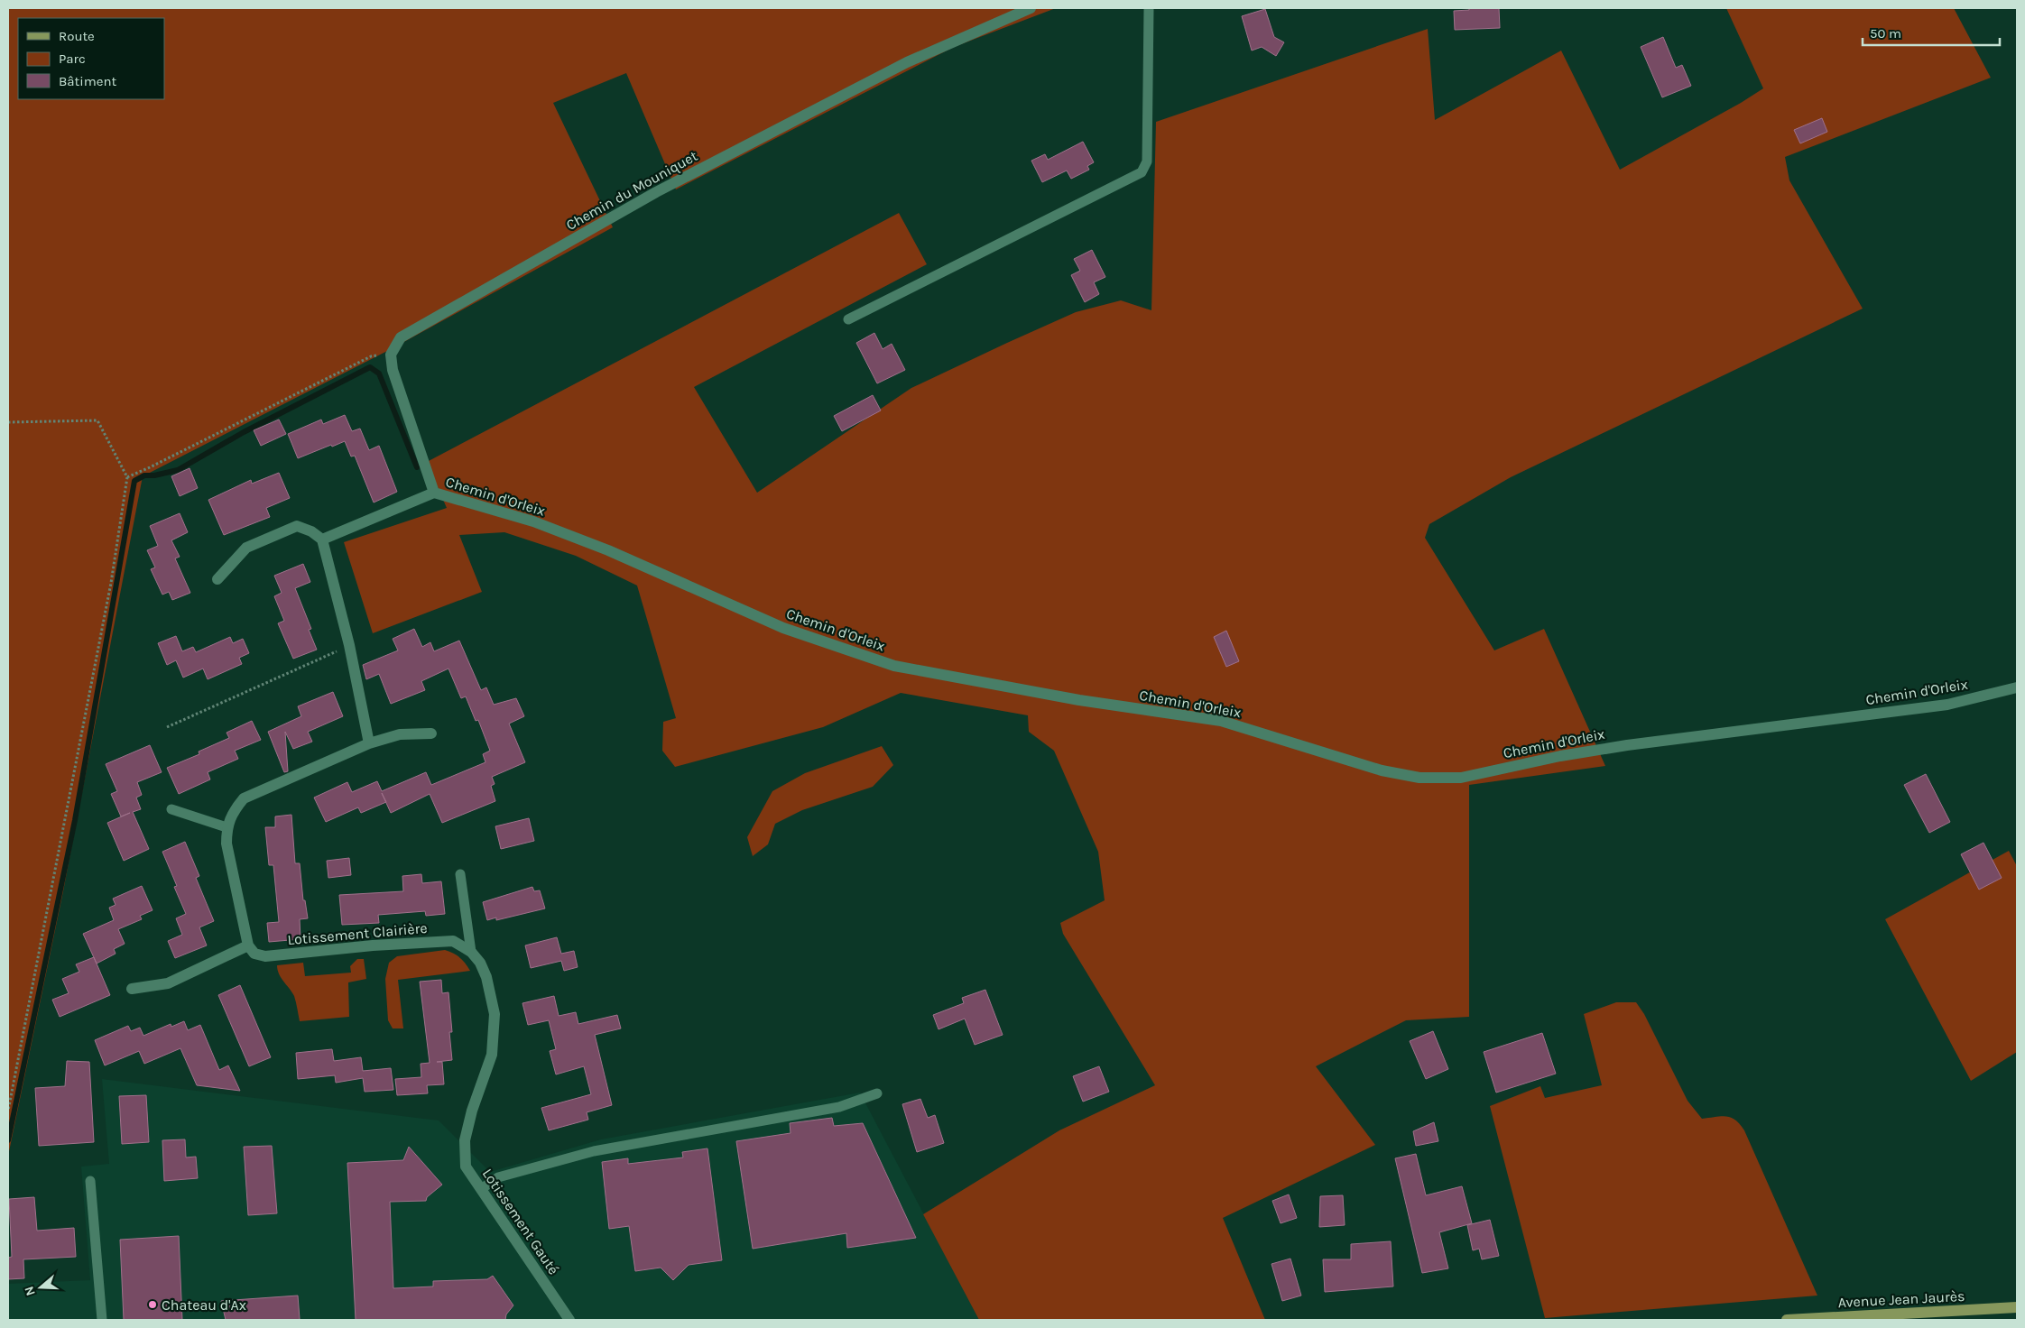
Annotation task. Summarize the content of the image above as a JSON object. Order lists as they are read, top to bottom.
{
  "streets": {
    "main road": ["Avenue Jean Jaurès"],
    "street": [
      "Chemin du Mouniquet",
      "Chemin d'Orleix",
      "Lotissement Clairière",
      "Lotissement Gauté"
    ]
  },
  "crossings": [
    ["Lotissement Clairière", "Lotissement Gauté"]
  ],
  "places": ["Chateau d'Ax"],
  "legend": ["Route", "Parc", "Bâtiment"],
  "scale_bar": "50 m",
  "north": "left"
}
